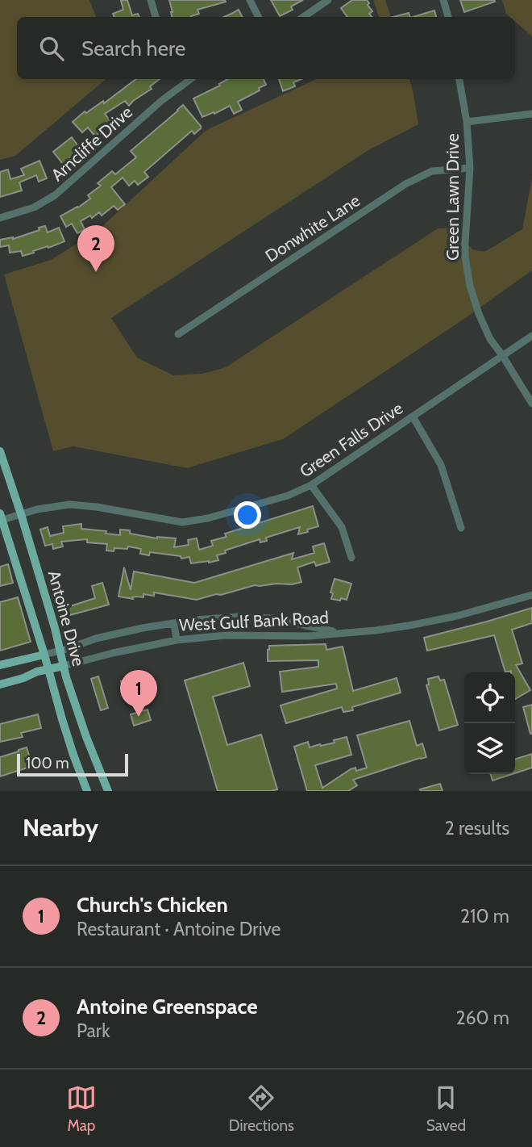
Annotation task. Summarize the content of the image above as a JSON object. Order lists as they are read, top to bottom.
{
  "streets": {
    "main road": ["Antoine Drive", "West Gulf Bank Road"],
    "street": [
      "Arncliffe Drive",
      "Green Lawn Drive",
      "Donwhite Lane",
      "Green Falls Drive"
    ]
  },
  "crossings": [
    ["Green Lawn Drive", "Donwhite Lane"],
    ["Green Lawn Drive", "Green Falls Drive"],
    ["Green Falls Drive", "Antoine Drive"],
    ["Antoine Drive", "West Gulf Bank Road"]
  ],
  "scale_bar": "100 m",
  "page": {
    "search": "Search here",
    "pins": ["2", "1"],
    "scale": "100 m",
    "heading": ["Nearby", "2 results"],
    "list": [
      {
        "mark": "1",
        "name": "Church's Chicken",
        "note": "Restaurant · Antoine Drive",
        "value": "210 m"
      },
      {
        "mark": "2",
        "name": "Antoine Greenspace",
        "note": "Park",
        "value": "260 m"
      }
    ],
    "nav": ["Map", "Directions", "Saved"]
  }
}
